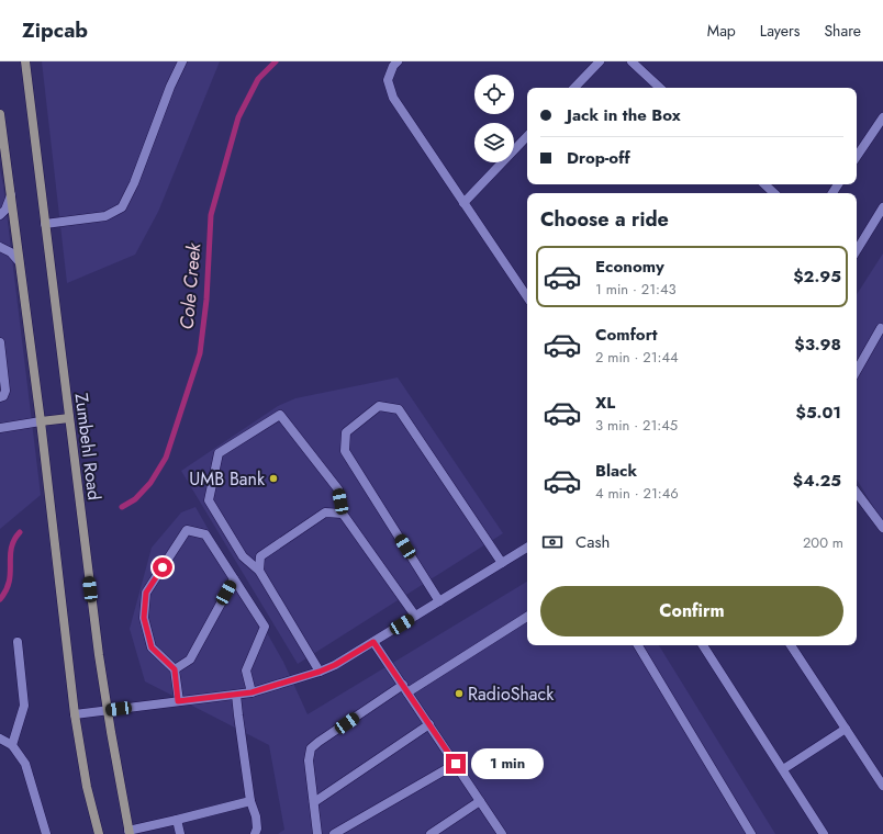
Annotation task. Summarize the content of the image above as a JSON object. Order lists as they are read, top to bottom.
{
  "streets": {
    "main road": ["Zumbehl Road"]
  },
  "water": ["Cole Creek"],
  "places": ["UMB Bank", "RadioShack"],
  "page": {
    "header": "Zipcab",
    "nav": ["Map", "Layers", "Share"],
    "banner": ["Jack in the Box", "Drop-off"],
    "heading": "Choose a ride",
    "list": [
      {
        "name": "Economy",
        "note": "1 min · 21:43",
        "value": "$2.95"
      },
      {
        "name": "Comfort",
        "note": "2 min · 21:44",
        "value": "$3.98"
      },
      {
        "name": "XL",
        "note": "3 min · 21:45",
        "value": "$5.01"
      },
      {
        "name": "Black",
        "note": "4 min · 21:46",
        "value": "$4.25"
      }
    ],
    "pay": ["Cash", "200 m"],
    "buttons": "Confirm",
    "bubble": "1 min"
  }
}
